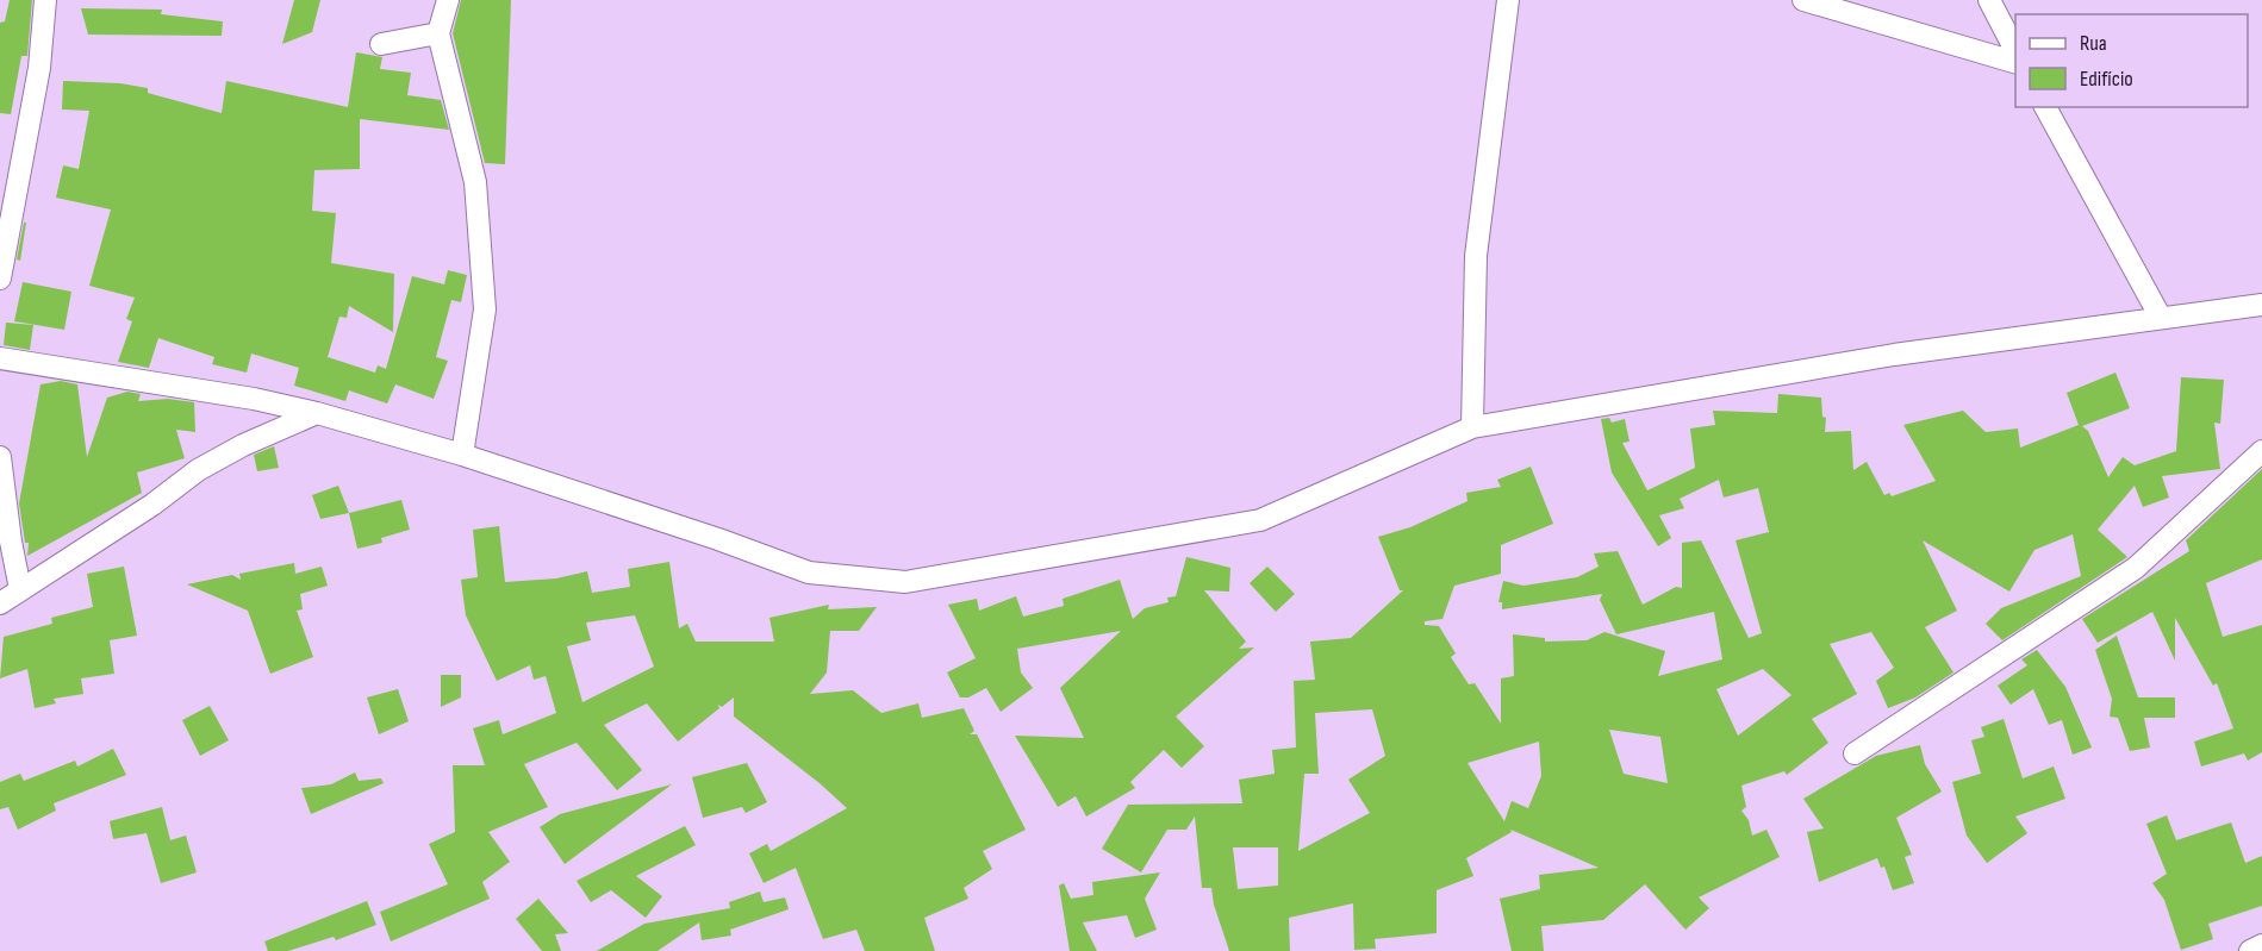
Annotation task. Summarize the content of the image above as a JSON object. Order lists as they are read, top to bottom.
{
  "legend": ["Rua", "Edifício"]
}
